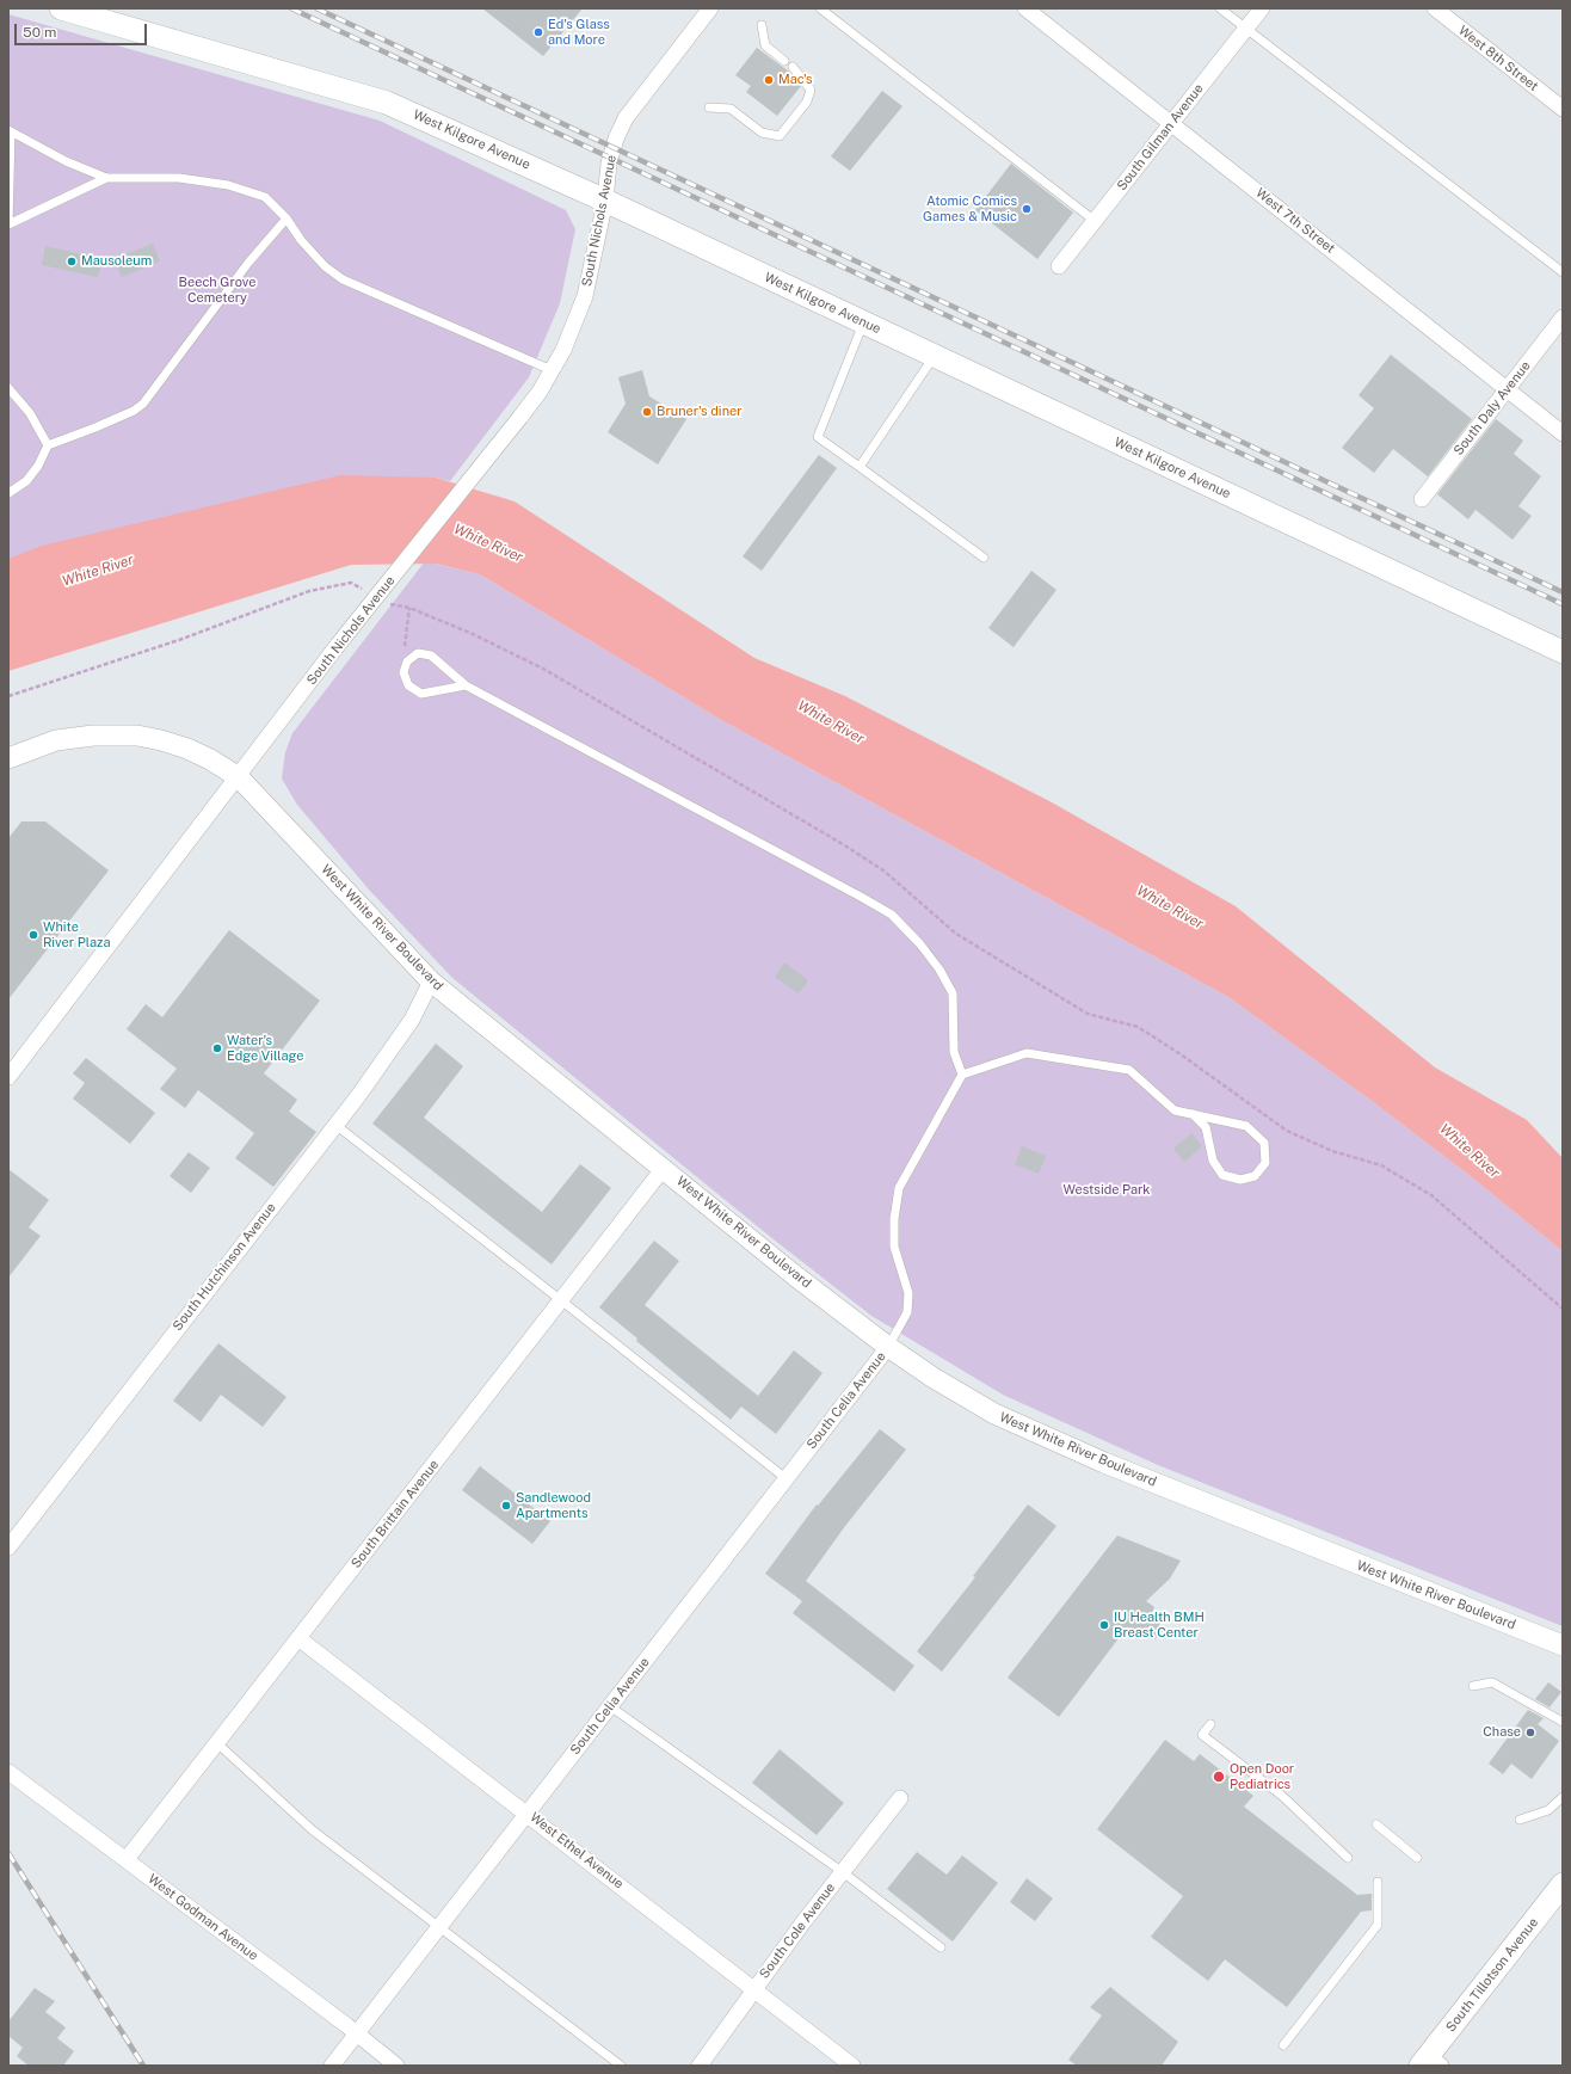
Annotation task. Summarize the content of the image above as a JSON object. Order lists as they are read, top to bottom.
{
  "streets": {
    "main road": ["West Kilgore Avenue", "South Tillotson Avenue"],
    "street": [
      "West 8th Street",
      "South Gilman Avenue",
      "South Nichols Avenue",
      "West 7th Street",
      "South Daly Avenue",
      "West White River Boulevard",
      "South Hutchinson Avenue",
      "South Celia Avenue",
      "South Brittain Avenue",
      "West Ethel Avenue",
      "West Godman Avenue",
      "South Cole Avenue"
    ]
  },
  "crossings": [
    ["South Gilman Avenue", "West 7th Street"],
    ["West Kilgore Avenue", "South Nichols Avenue"],
    ["South Nichols Avenue", "West White River Boulevard"],
    ["West 7th Street", "South Daly Avenue"],
    ["West White River Boulevard", "South Hutchinson Avenue"],
    ["West White River Boulevard", "South Celia Avenue"],
    ["West White River Boulevard", "South Brittain Avenue"],
    ["South Celia Avenue", "West Ethel Avenue"],
    ["South Celia Avenue", "West Godman Avenue"],
    ["South Brittain Avenue", "West Ethel Avenue"],
    ["South Brittain Avenue", "West Godman Avenue"],
    ["West Ethel Avenue", "South Cole Avenue"]
  ],
  "water": ["White River"],
  "parks": ["Beech Grove Cemetery", "Westside Park"],
  "places": [
    "Ed's Glass and More",
    "Mac's",
    "Atomic Comics Games & Music",
    "Mausoleum",
    "Bruner's diner",
    "White River Plaza",
    "Water's Edge Village",
    "Sandlewood Apartments",
    "IU Health BMH Breast Center",
    "Chase",
    "Open Door Pediatrics"
  ],
  "scale_bar": "50 m"
}
